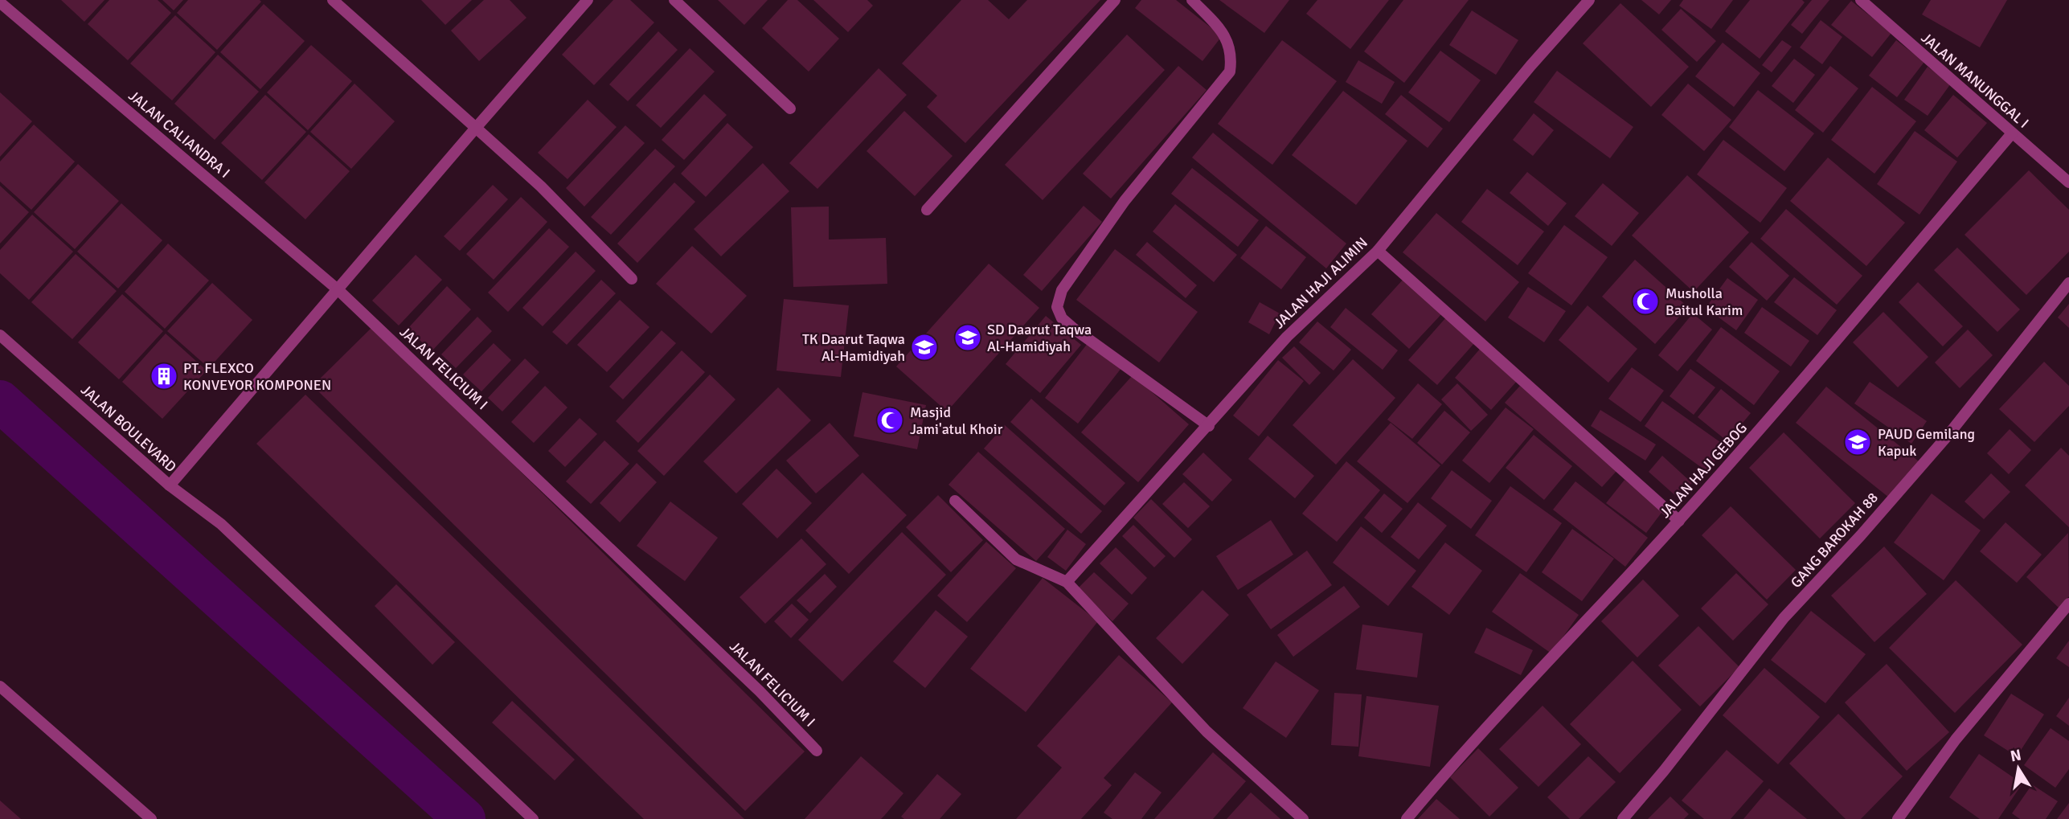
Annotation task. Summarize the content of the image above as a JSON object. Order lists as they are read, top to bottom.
{
  "streets": {
    "street": [
      "JALAN MANUNGGAL I",
      "JALAN CALIANDRA I",
      "JALAN HAJI ALIMIN",
      "JALAN FELICIUM I",
      "JALAN BOULEVARD",
      "JALAN HAJI GEBOG",
      "GANG BAROKAH 88"
    ]
  },
  "crossings": [
    ["JALAN MANUNGGAL I", "JALAN HAJI GEBOG"],
    ["JALAN CALIANDRA I", "JALAN FELICIUM I"],
    ["JALAN CALIANDRA I", "JALAN BOULEVARD"],
    ["JALAN FELICIUM I", "JALAN BOULEVARD"]
  ],
  "places": {
    "mosque": ["Musholla Baitul Karim", "Masjid Jami'atul Khoir"],
    "school or university": ["SD Daarut Taqwa Al-Hamidiyah", "TK Daarut Taqwa Al-Hamidiyah", "PAUD Gemilang Kapuk"],
    "building": ["PT. FLEXCO KONVEYOR KOMPONEN"]
  },
  "north": "top"
}
